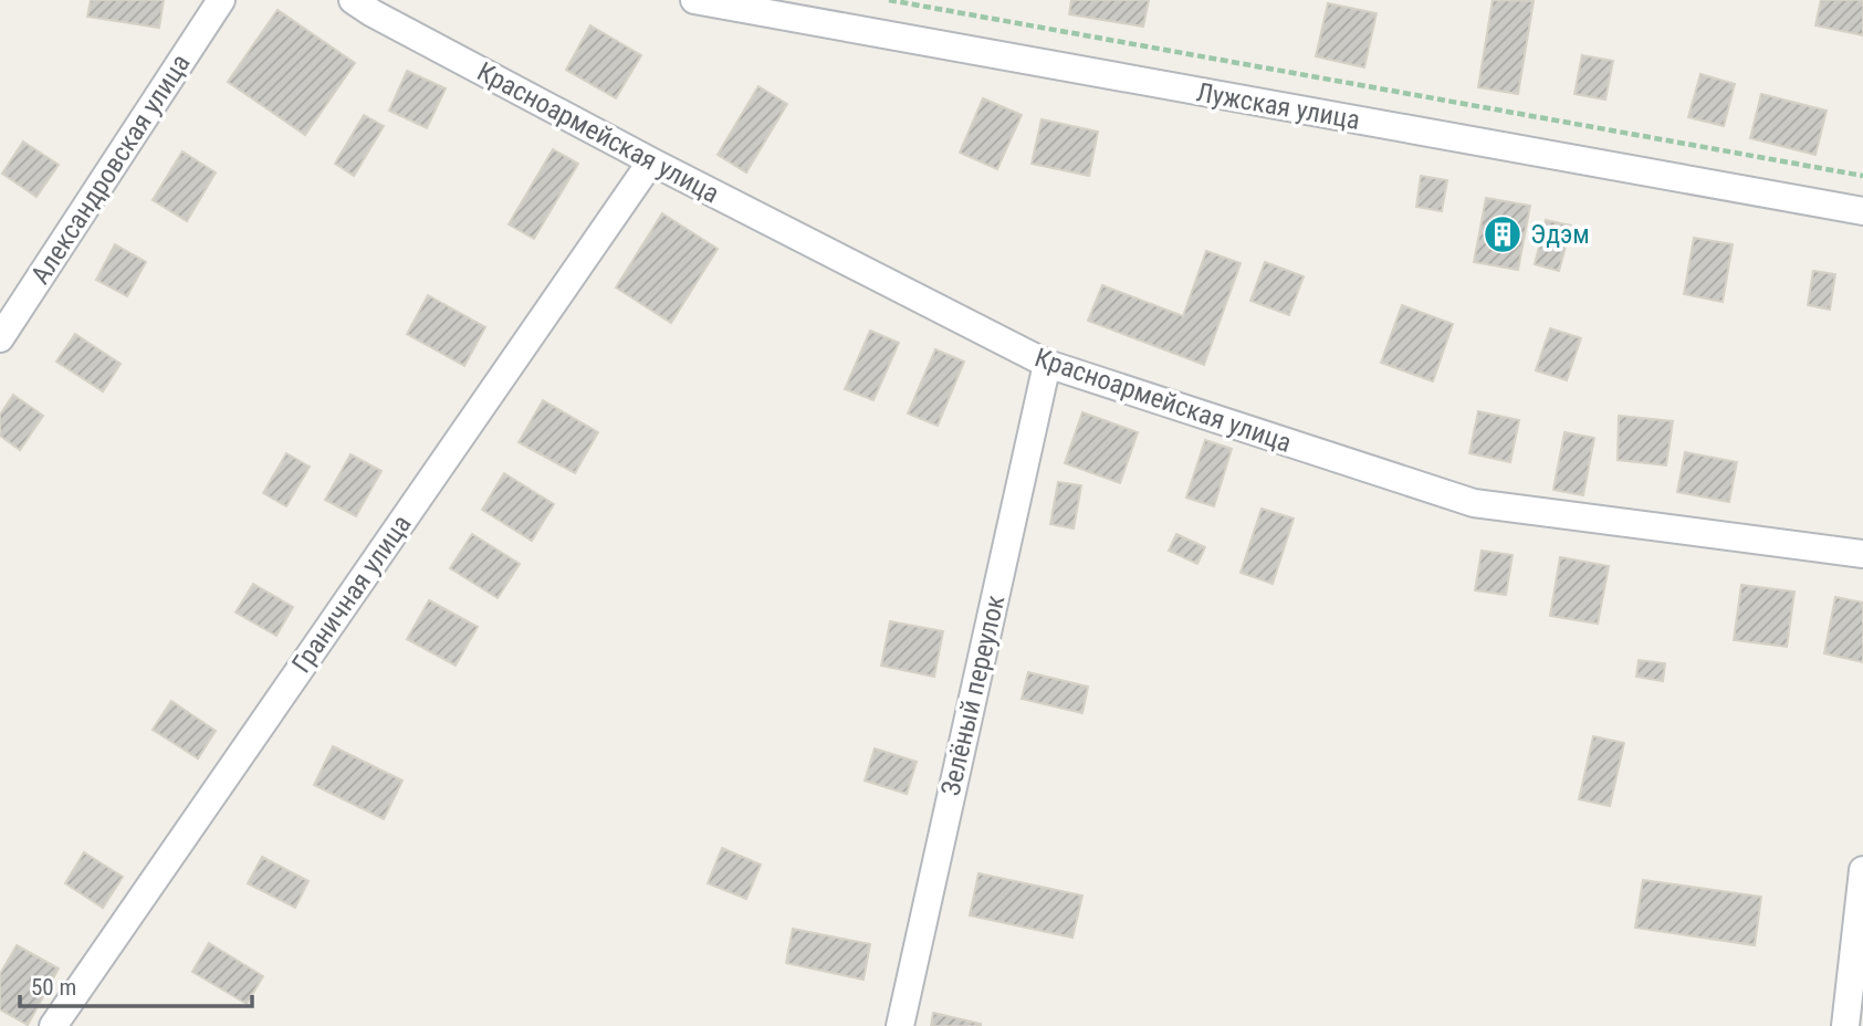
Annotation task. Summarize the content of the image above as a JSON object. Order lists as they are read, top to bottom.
{
  "streets": {
    "street": [
      "Лужская улица",
      "Красноармейская улица",
      "Александровская улица",
      "Граничная улица",
      "Зелёный переулок"
    ]
  },
  "crossings": [
    ["Красноармейская улица", "Граничная улица"],
    ["Красноармейская улица", "Зелёный переулок"]
  ],
  "places": {
    "building": ["Эдэм"]
  },
  "scale_bar": "50 m"
}
